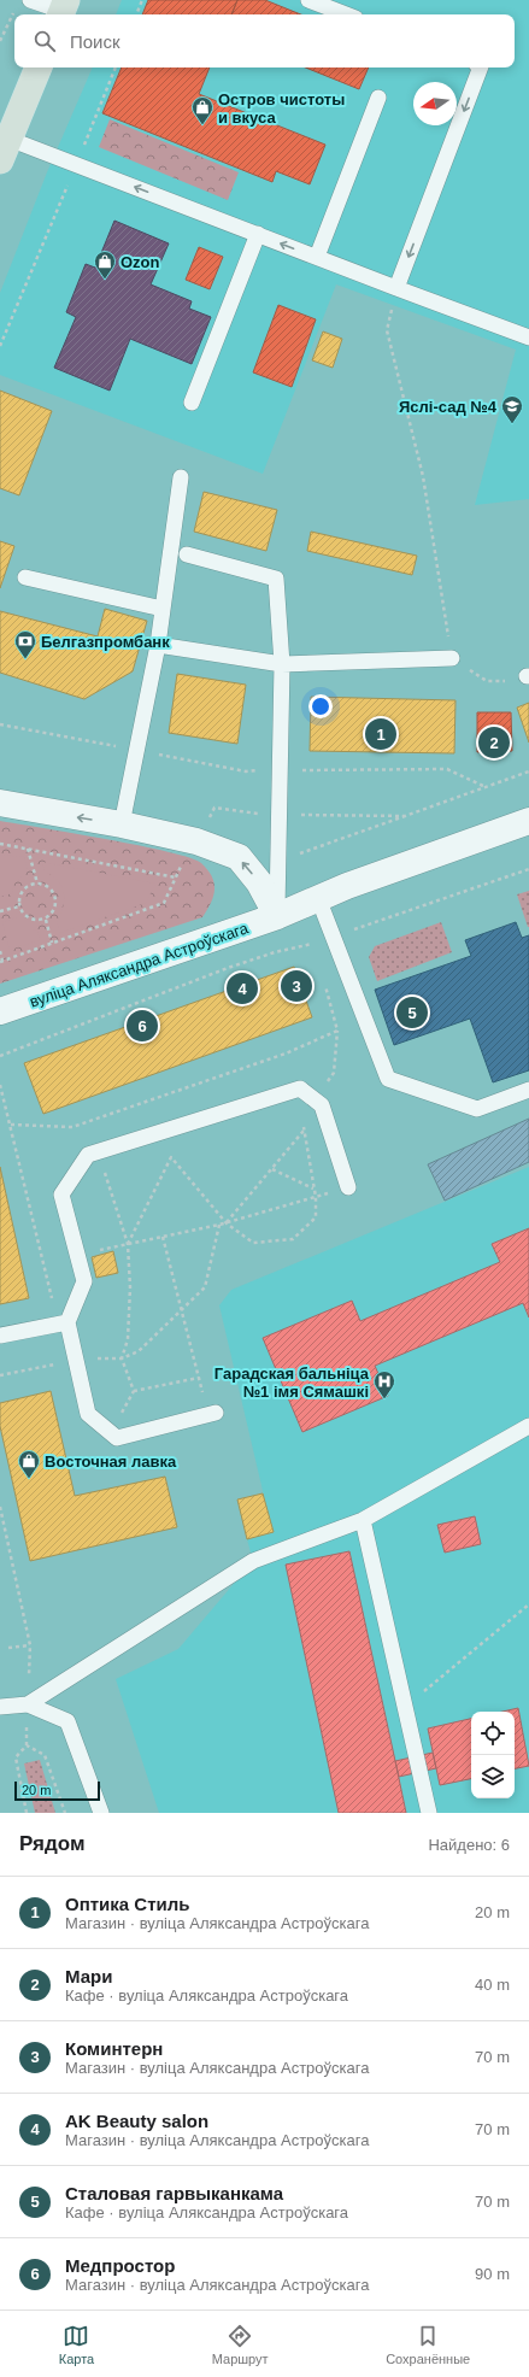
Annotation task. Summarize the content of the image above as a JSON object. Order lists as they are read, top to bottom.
{
  "streets": {
    "street": ["вуліца Аляксандра Астроўскага"]
  },
  "places": {
    "shop": ["Остров чистоты и вкуса", "Ozon", "Восточная лавка"],
    "school or university": ["Яслі-сад №4"],
    "bank": ["Белгазпромбанк"],
    "hospital": ["Гарадская бальніца №1 імя Сямашкі"]
  },
  "scale_bar": "20 m",
  "north": "left",
  "page": {
    "search": "Поиск",
    "pins": [
      "1",
      "2",
      "3",
      "4",
      "5",
      "6"
    ],
    "scale": "20 m",
    "heading": ["Рядом", "Найдено: 6"],
    "list": [
      {
        "mark": "1",
        "name": "Оптика Стиль",
        "note": "Магазин · вуліца Аляксандра Астроўскага",
        "value": "20 m"
      },
      {
        "mark": "2",
        "name": "Мари",
        "note": "Кафе · вуліца Аляксандра Астроўскага",
        "value": "40 m"
      },
      {
        "mark": "3",
        "name": "Коминтерн",
        "note": "Магазин · вуліца Аляксандра Астроўскага",
        "value": "70 m"
      },
      {
        "mark": "4",
        "name": "AK Beauty salon",
        "note": "Магазин · вуліца Аляксандра Астроўскага",
        "value": "70 m"
      },
      {
        "mark": "5",
        "name": "Сталовая гарвыканкама",
        "note": "Кафе · вуліца Аляксандра Астроўскага",
        "value": "70 m"
      },
      {
        "mark": "6",
        "name": "Медпростор",
        "note": "Магазин · вуліца Аляксандра Астроўскага",
        "value": "90 m"
      }
    ],
    "nav": ["Карта", "Маршрут", "Сохранённые"]
  }
}
